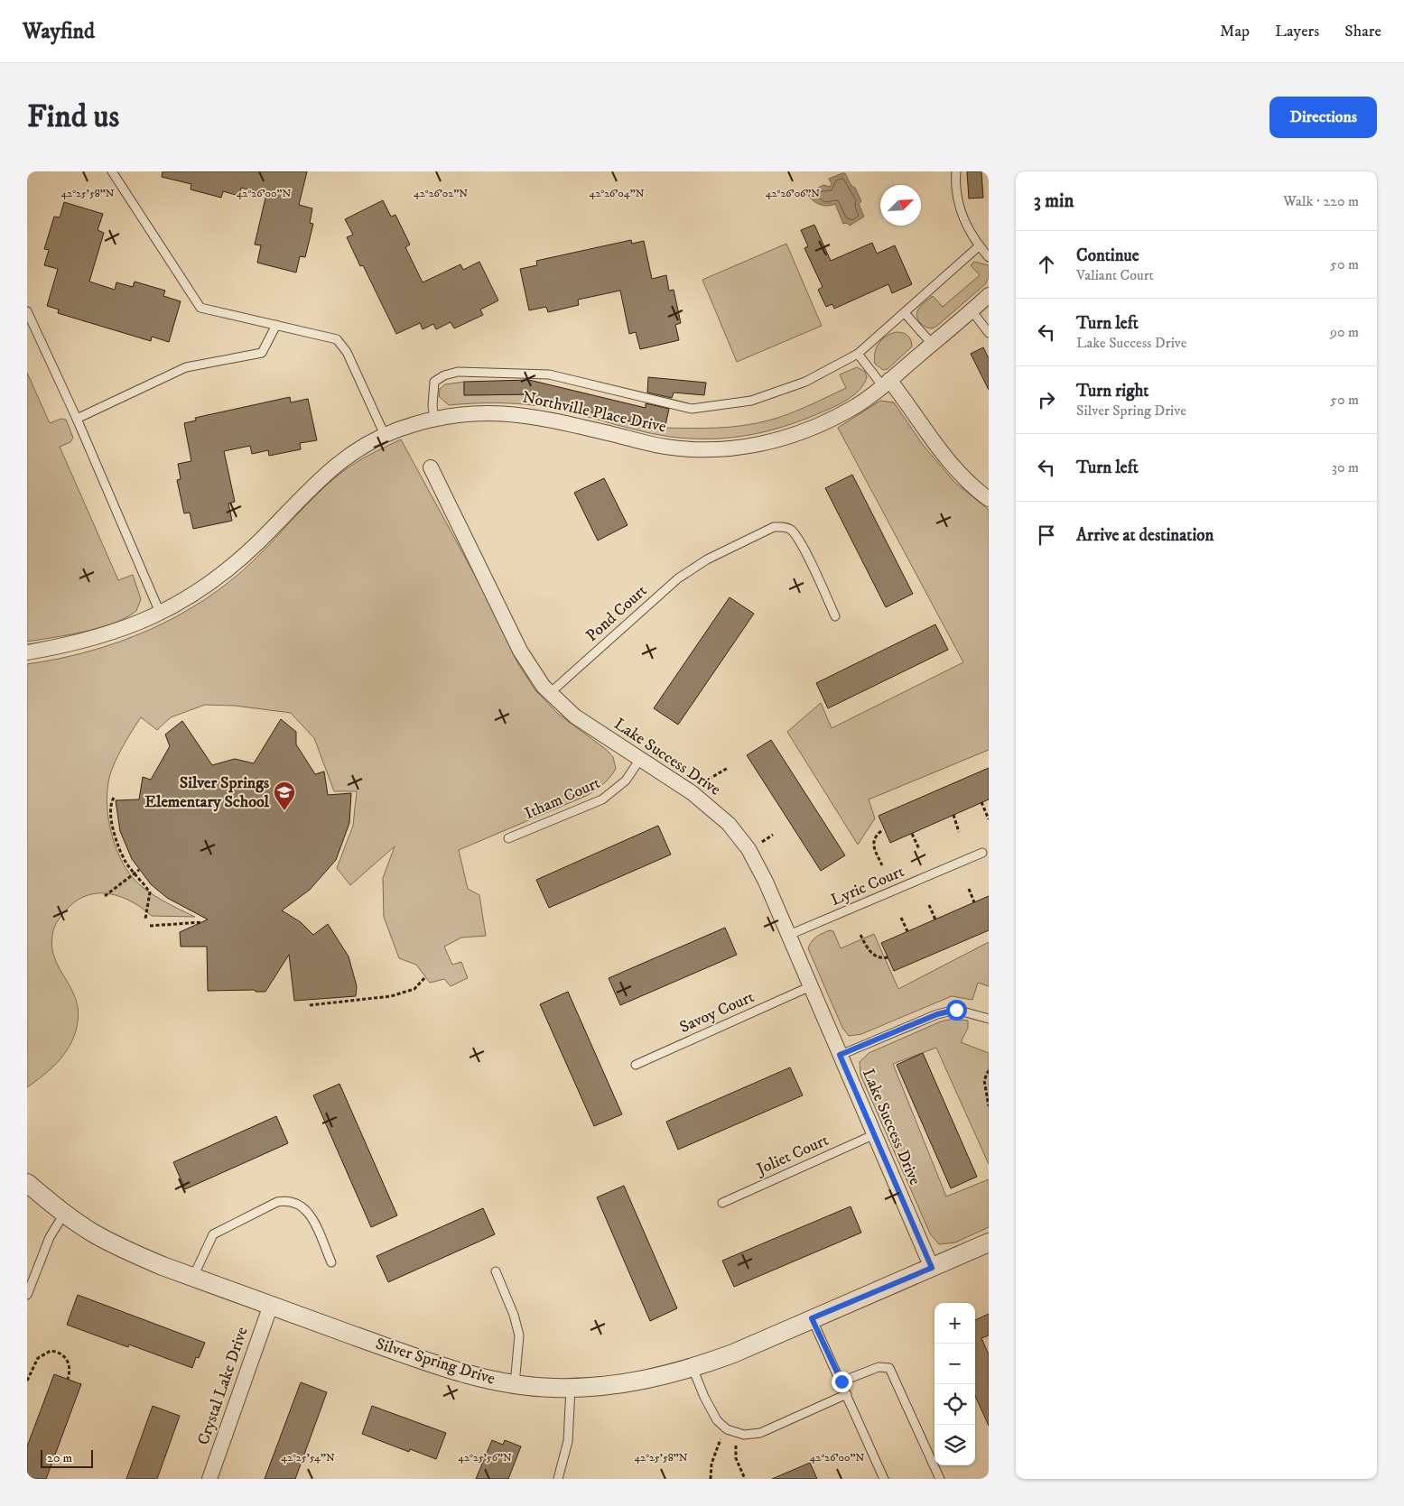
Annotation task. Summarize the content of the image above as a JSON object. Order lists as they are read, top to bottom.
{
  "streets": {
    "street": [
      "Northville Place Drive",
      "Lake Success Drive",
      "Silver Spring Drive",
      "Crystal Lake Drive"
    ],
    "lane": [
      "Pond Court",
      "Itham Court",
      "Lyric Court",
      "Savoy Court",
      "Joliet Court"
    ]
  },
  "crossings": [
    ["Pond Court", "Lake Success Drive"],
    ["Lake Success Drive", "Itham Court"],
    ["Lake Success Drive", "Lyric Court"],
    ["Lake Success Drive", "Savoy Court"],
    ["Lake Success Drive", "Joliet Court"],
    ["Lake Success Drive", "Silver Spring Drive"],
    ["Silver Spring Drive", "Crystal Lake Drive"]
  ],
  "places": {
    "school or university": ["Silver Springs Elementary School"]
  },
  "scale_bar": "20 m",
  "north": "top right",
  "page": {
    "header": "Wayfind",
    "nav": ["Map", "Layers", "Share"],
    "buttons": "Directions",
    "title": "Find us",
    "heading": ["3 min", "Walk · 220 m"],
    "list": [
      ["Continue", "Valiant Court", "50 m"],
      ["Turn left", "Lake Success Drive", "90 m"],
      ["Turn right", "Silver Spring Drive", "50 m"],
      ["Turn left", "30 m"],
      "Arrive at destination"
    ],
    "map_buttons": ["+", "−"],
    "scale": "20 m"
  },
  "coordinates": [
    "42°25'58\"N",
    "42°26'00\"N",
    "42°26'02\"N",
    "42°26'04\"N",
    "42°26'06\"N",
    "42°25'54\"N",
    "42°25'56\"N"
  ]
}
